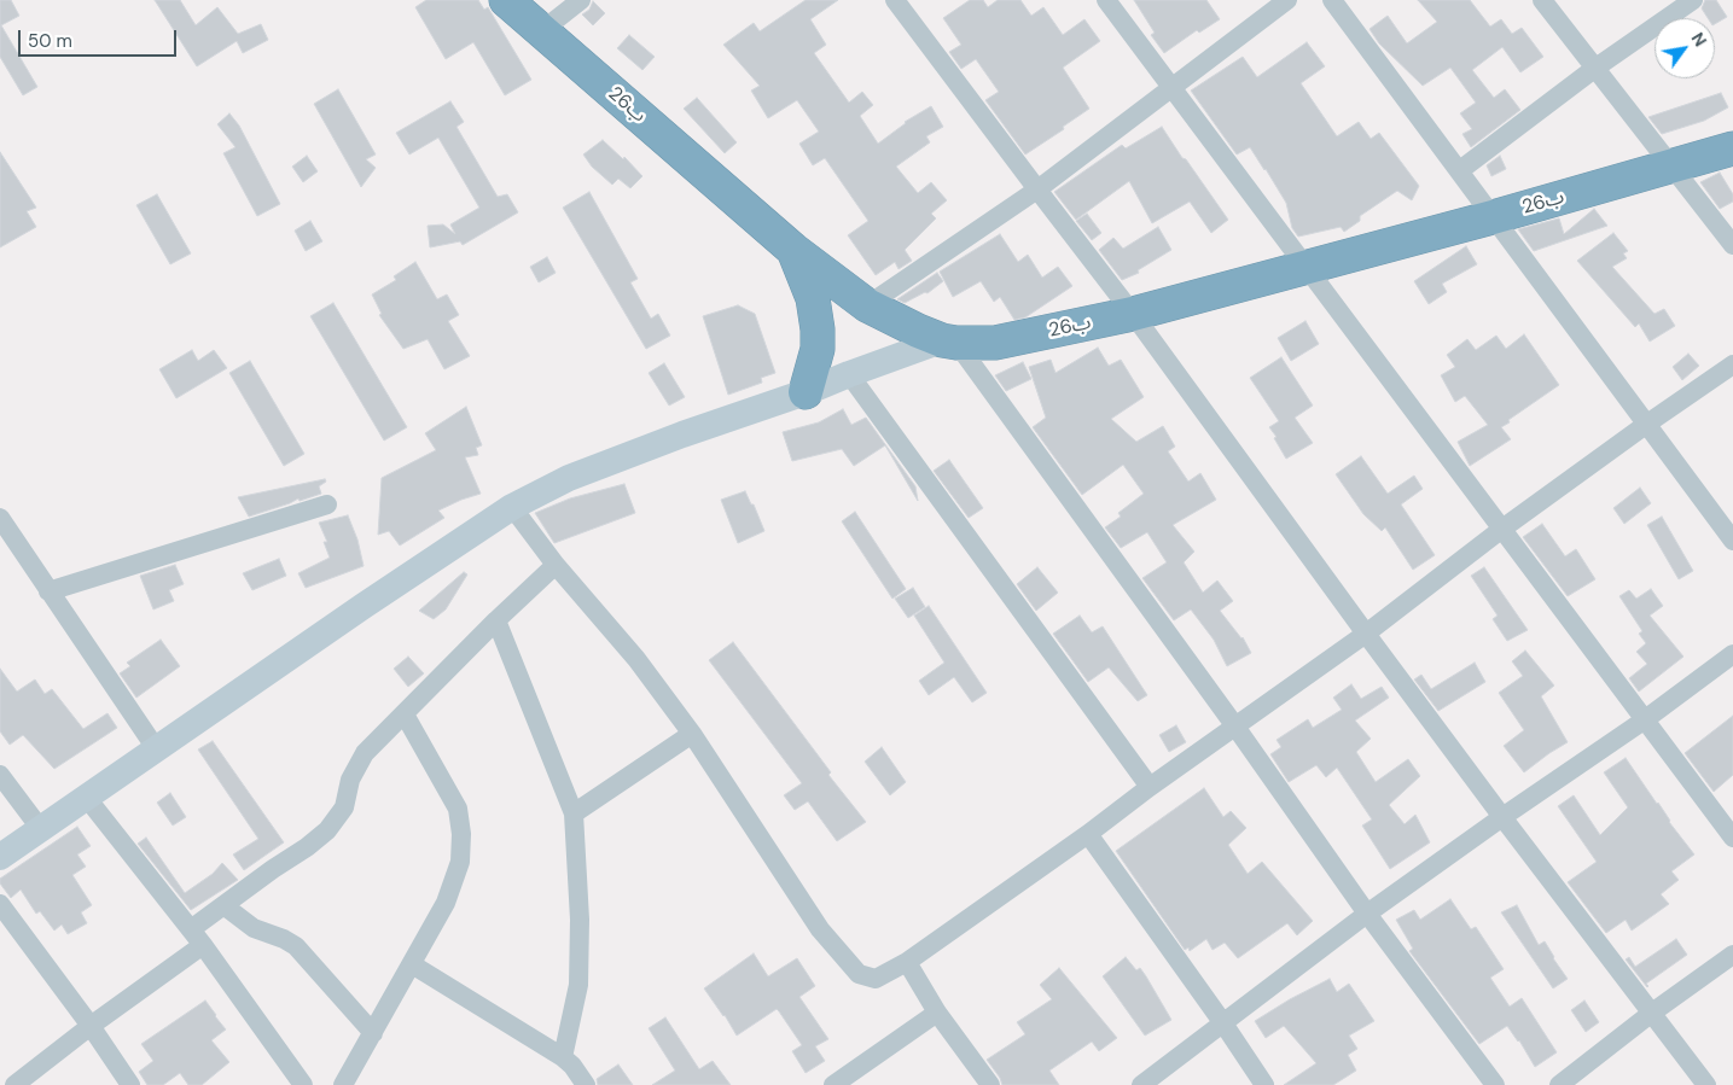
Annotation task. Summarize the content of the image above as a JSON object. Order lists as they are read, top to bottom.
{
  "streets": {
    "highway": ["26ب"]
  },
  "scale_bar": "50 m",
  "north": "top right"
}
